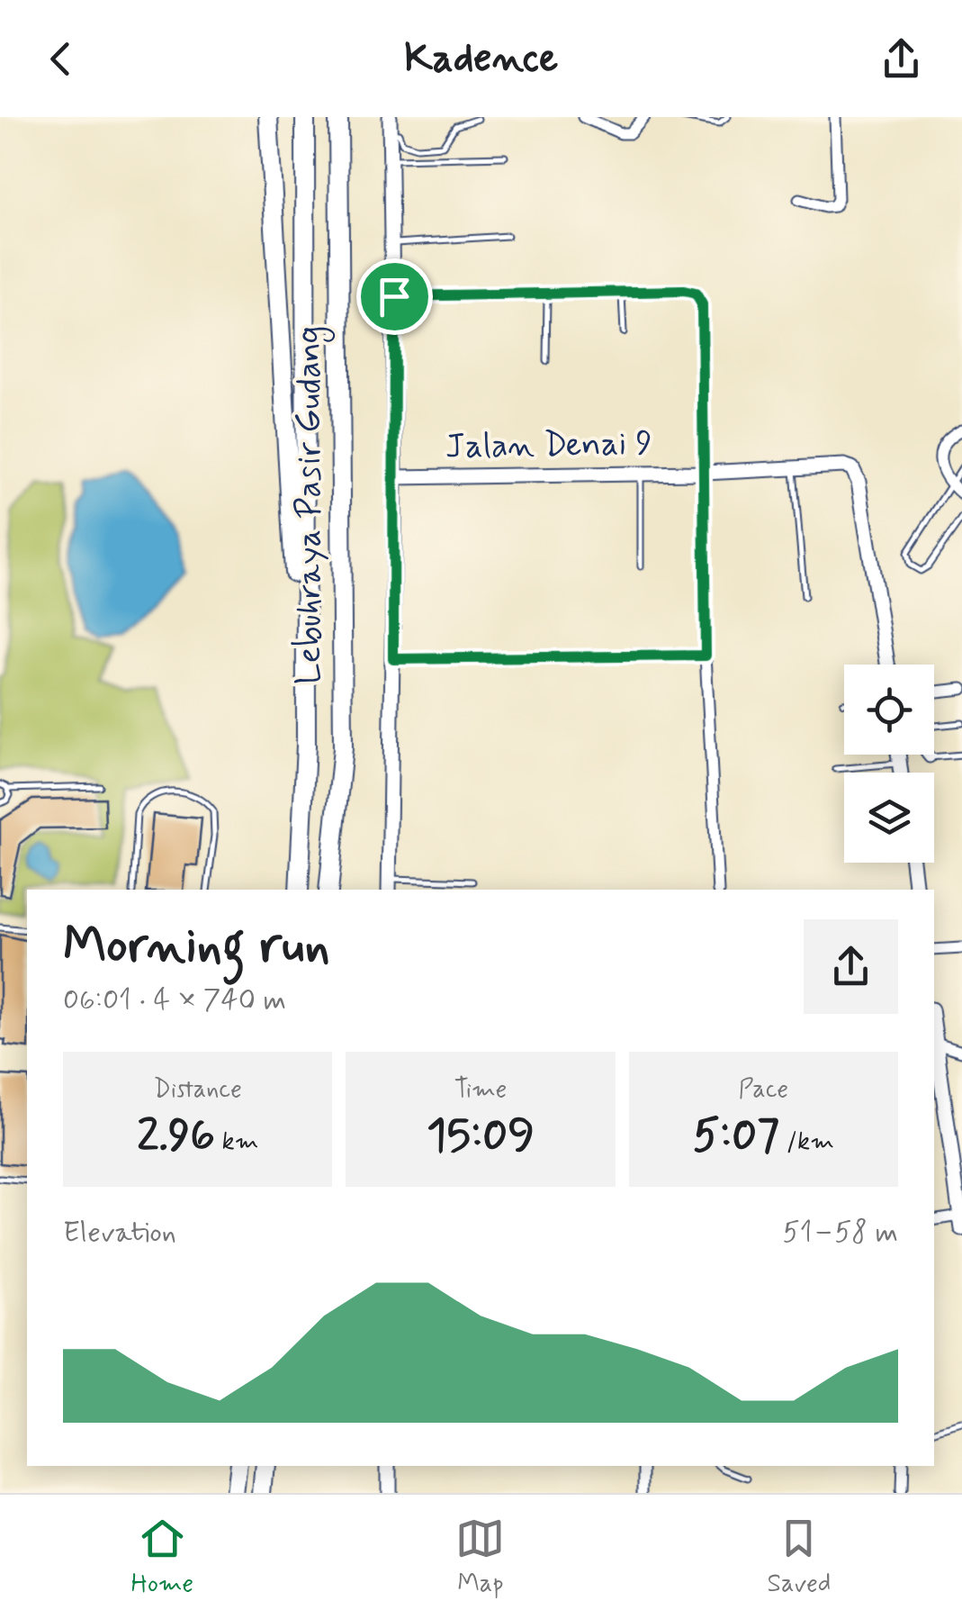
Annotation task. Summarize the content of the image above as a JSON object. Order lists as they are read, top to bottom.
{
  "streets": {
    "highway": ["Lebuhraya Pasir Gudang"],
    "street": ["Jalan Denai 9"]
  },
  "page": {
    "header": "Kadence",
    "heading": ["Morning run", "06:01 · 4 × 740 m"],
    "stats": [
      ["Distance", "2.96 km"],
      ["Time", "15:09"],
      ["Pace", "5:07 /km"]
    ],
    "chart": ["Elevation", "51–58 m"],
    "tabs": ["Home", "Map", "Saved"]
  }
}
